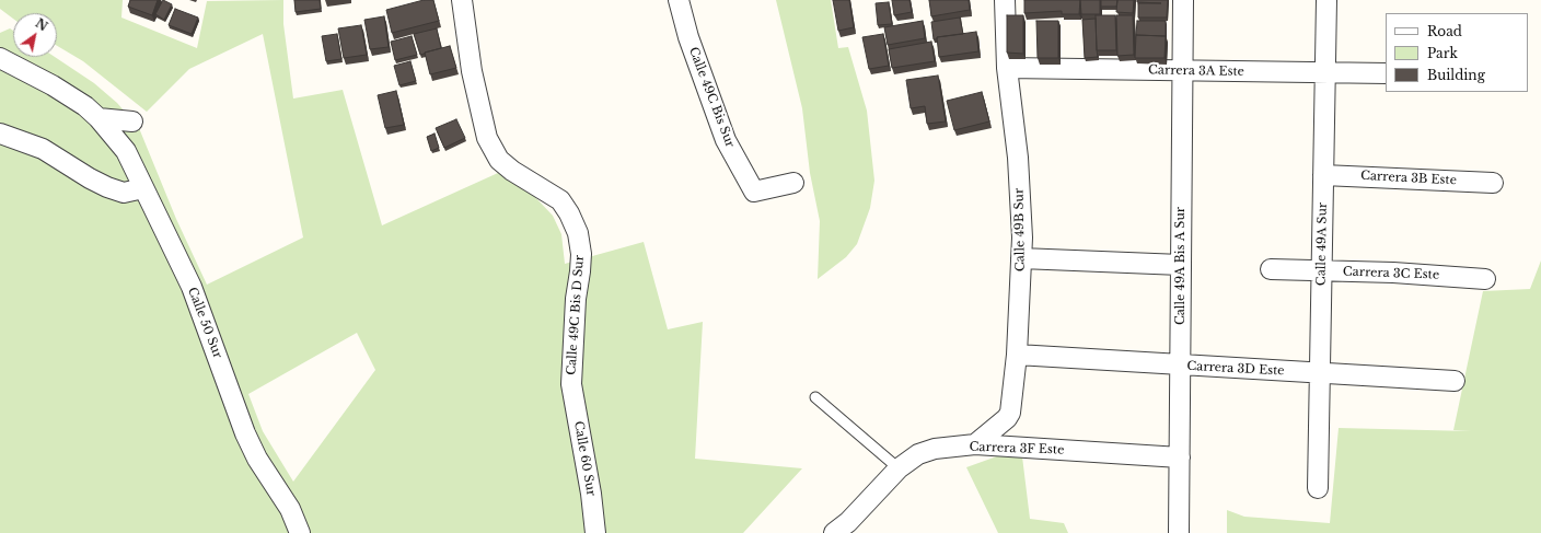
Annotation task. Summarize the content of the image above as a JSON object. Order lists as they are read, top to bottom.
{
  "streets": {
    "street": [
      "Carrera 3A Este",
      "Calle 49C Bis Sur",
      "Carrera 3B Este",
      "Calle 49B Sur",
      "Calle 49A Sur",
      "Calle 49A Bis A Sur",
      "Carrera 3C Este",
      "Calle 49C Bis D Sur",
      "Calle 50 Sur",
      "Carrera 3D Este",
      "Carrera 3F Este",
      "Calle 60 Sur"
    ]
  },
  "crossings": [
    ["Carrera 3A Este", "Calle 49B Sur"],
    ["Carrera 3A Este", "Calle 49A Sur"],
    ["Carrera 3A Este", "Calle 49A Bis A Sur"],
    ["Carrera 3B Este", "Calle 49A Sur"],
    ["Calle 49B Sur", "Carrera 3D Este"],
    ["Calle 49B Sur", "Carrera 3F Este"],
    ["Calle 49A Sur", "Carrera 3C Este"],
    ["Calle 49A Sur", "Carrera 3D Este"],
    ["Calle 49A Bis A Sur", "Carrera 3D Este"],
    ["Calle 49A Bis A Sur", "Carrera 3F Este"],
    ["Calle 49C Bis D Sur", "Calle 60 Sur"]
  ],
  "legend": ["Road", "Park", "Building"],
  "north": "top right"
}
